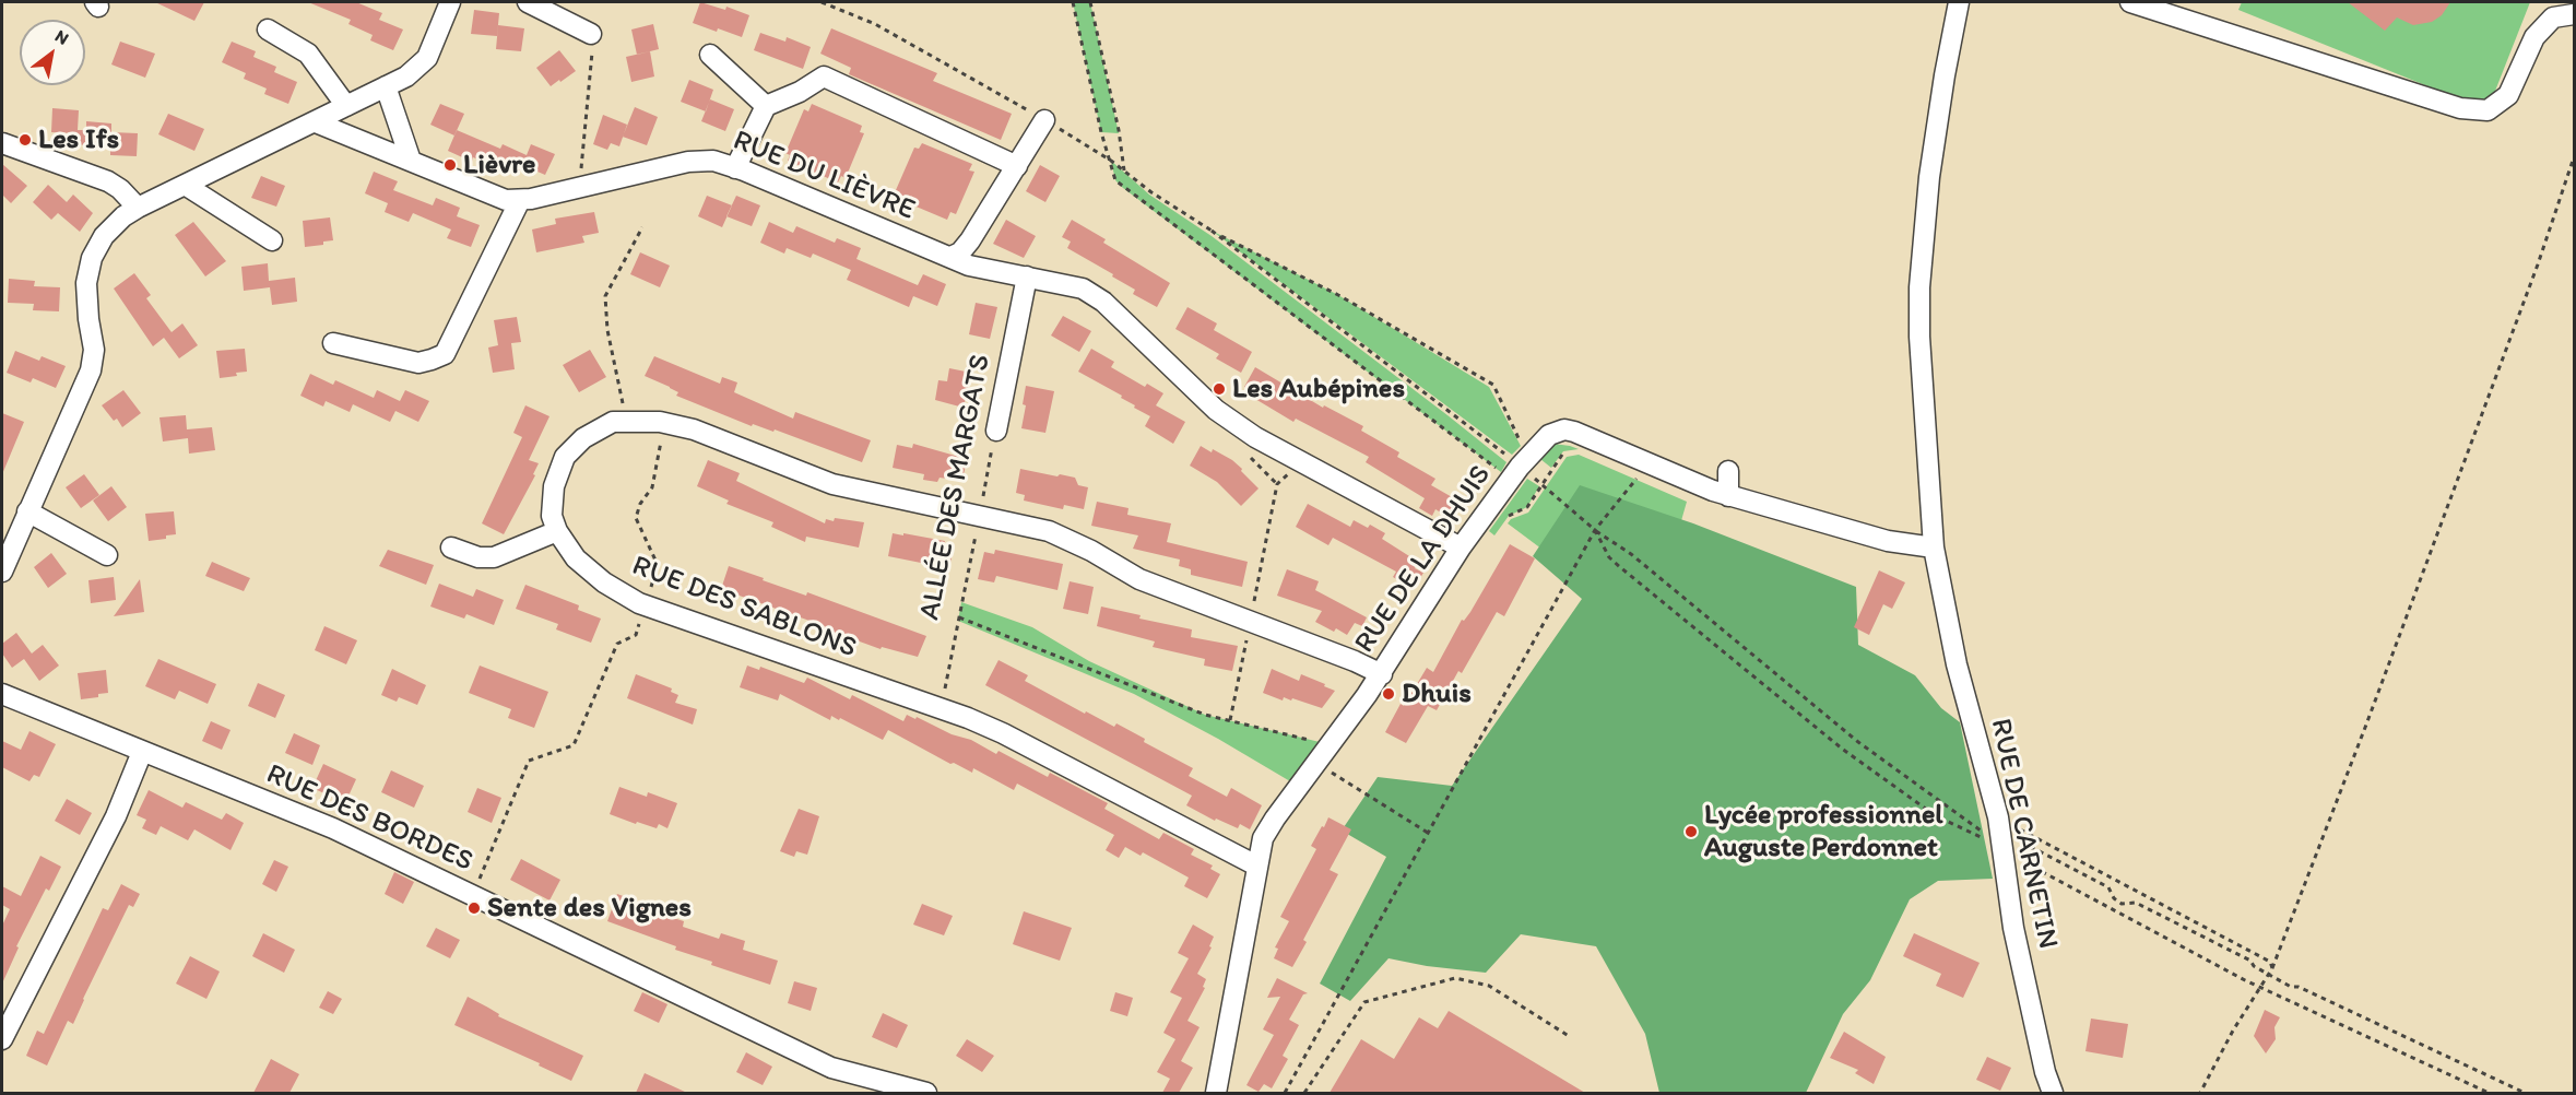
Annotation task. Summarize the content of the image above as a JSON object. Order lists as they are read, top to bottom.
{
  "streets": {
    "street": [
      "RUE DU LIÈVRE",
      "ALLÉE DES MARGATS",
      "RUE DE LA DHUIS",
      "RUE DES SABLONS",
      "RUE DES BORDES",
      "RUE DE CARNETIN"
    ]
  },
  "crossings": [
    ["RUE DU LIÈVRE", "ALLÉE DES MARGATS"],
    ["RUE DU LIÈVRE", "RUE DE LA DHUIS"],
    ["ALLÉE DES MARGATS", "RUE DES SABLONS"],
    ["RUE DE LA DHUIS", "RUE DES SABLONS"],
    ["RUE DE LA DHUIS", "RUE DE CARNETIN"]
  ],
  "places": [
    "Les Ifs",
    "Lièvre",
    "Les Aubépines",
    "Dhuis",
    "Lycée professionnel Auguste Perdonnet",
    "Sente des Vignes"
  ],
  "north": "top right"
}
